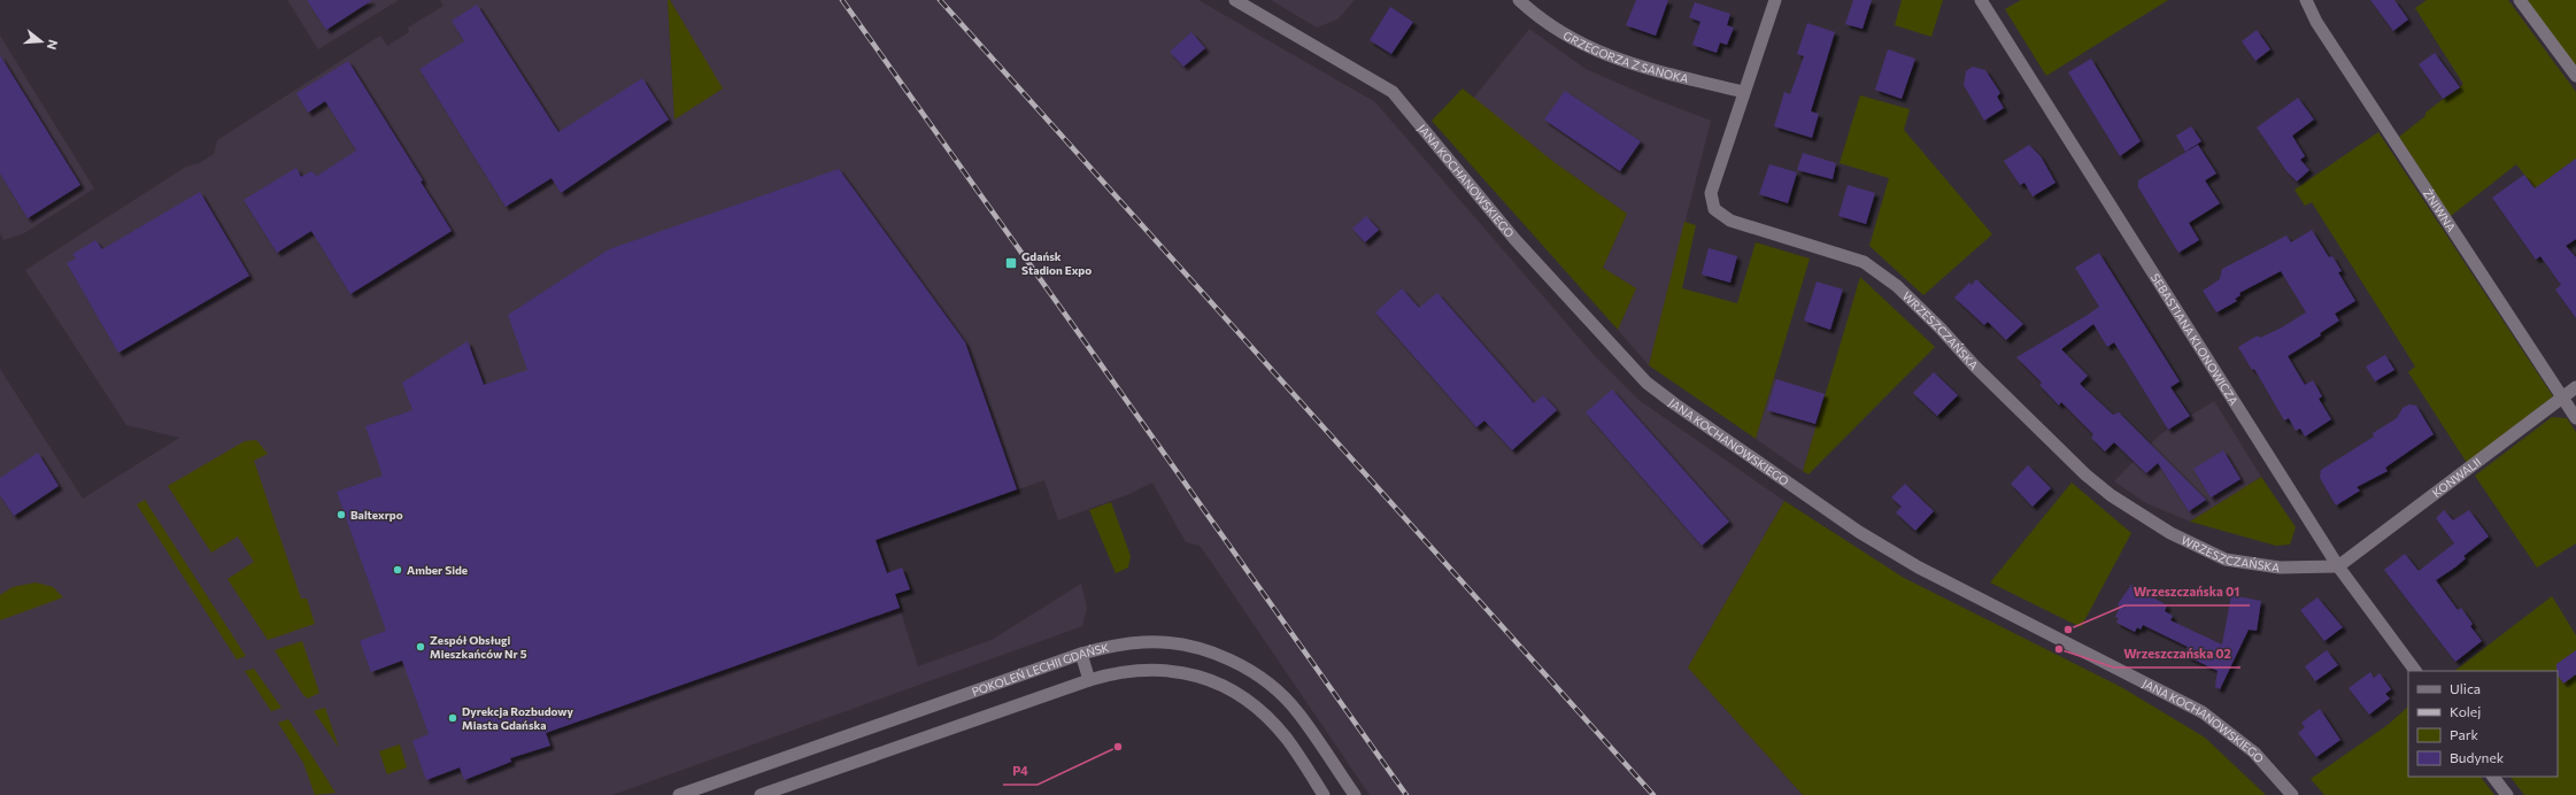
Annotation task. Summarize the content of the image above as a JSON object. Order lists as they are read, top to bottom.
{
  "streets": {
    "street": [
      "GRZEGORZA Z SANOKA",
      "JANA KOCHANOWSKIEGO",
      "ŻNIWNA",
      "WRZESZCZAŃSKA",
      "SEBASTIANA KLONOWICZA",
      "KONWALII",
      "POKOLEŃ LECHII GDAŃSK"
    ]
  },
  "crossings": [
    ["GRZEGORZA Z SANOKA", "WRZESZCZAŃSKA"],
    ["ŻNIWNA", "KONWALII"],
    ["WRZESZCZAŃSKA", "SEBASTIANA KLONOWICZA"],
    ["WRZESZCZAŃSKA", "KONWALII"],
    ["SEBASTIANA KLONOWICZA", "KONWALII"]
  ],
  "places": {
    "transit": ["Gdańsk Stadion Expo"],
    "other": [
      "Baltexrpo",
      "Amber Side",
      "Wrzeszczańska 01",
      "Zespół Obsługi Mieszkańców Nr 5",
      "Wrzeszczańska 02",
      "Dyrekcja Rozbudowy Miasta Gdańska",
      "P4"
    ]
  },
  "legend": [
    "Ulica",
    "Kolej",
    "Park",
    "Budynek"
  ],
  "north": "right"
}
